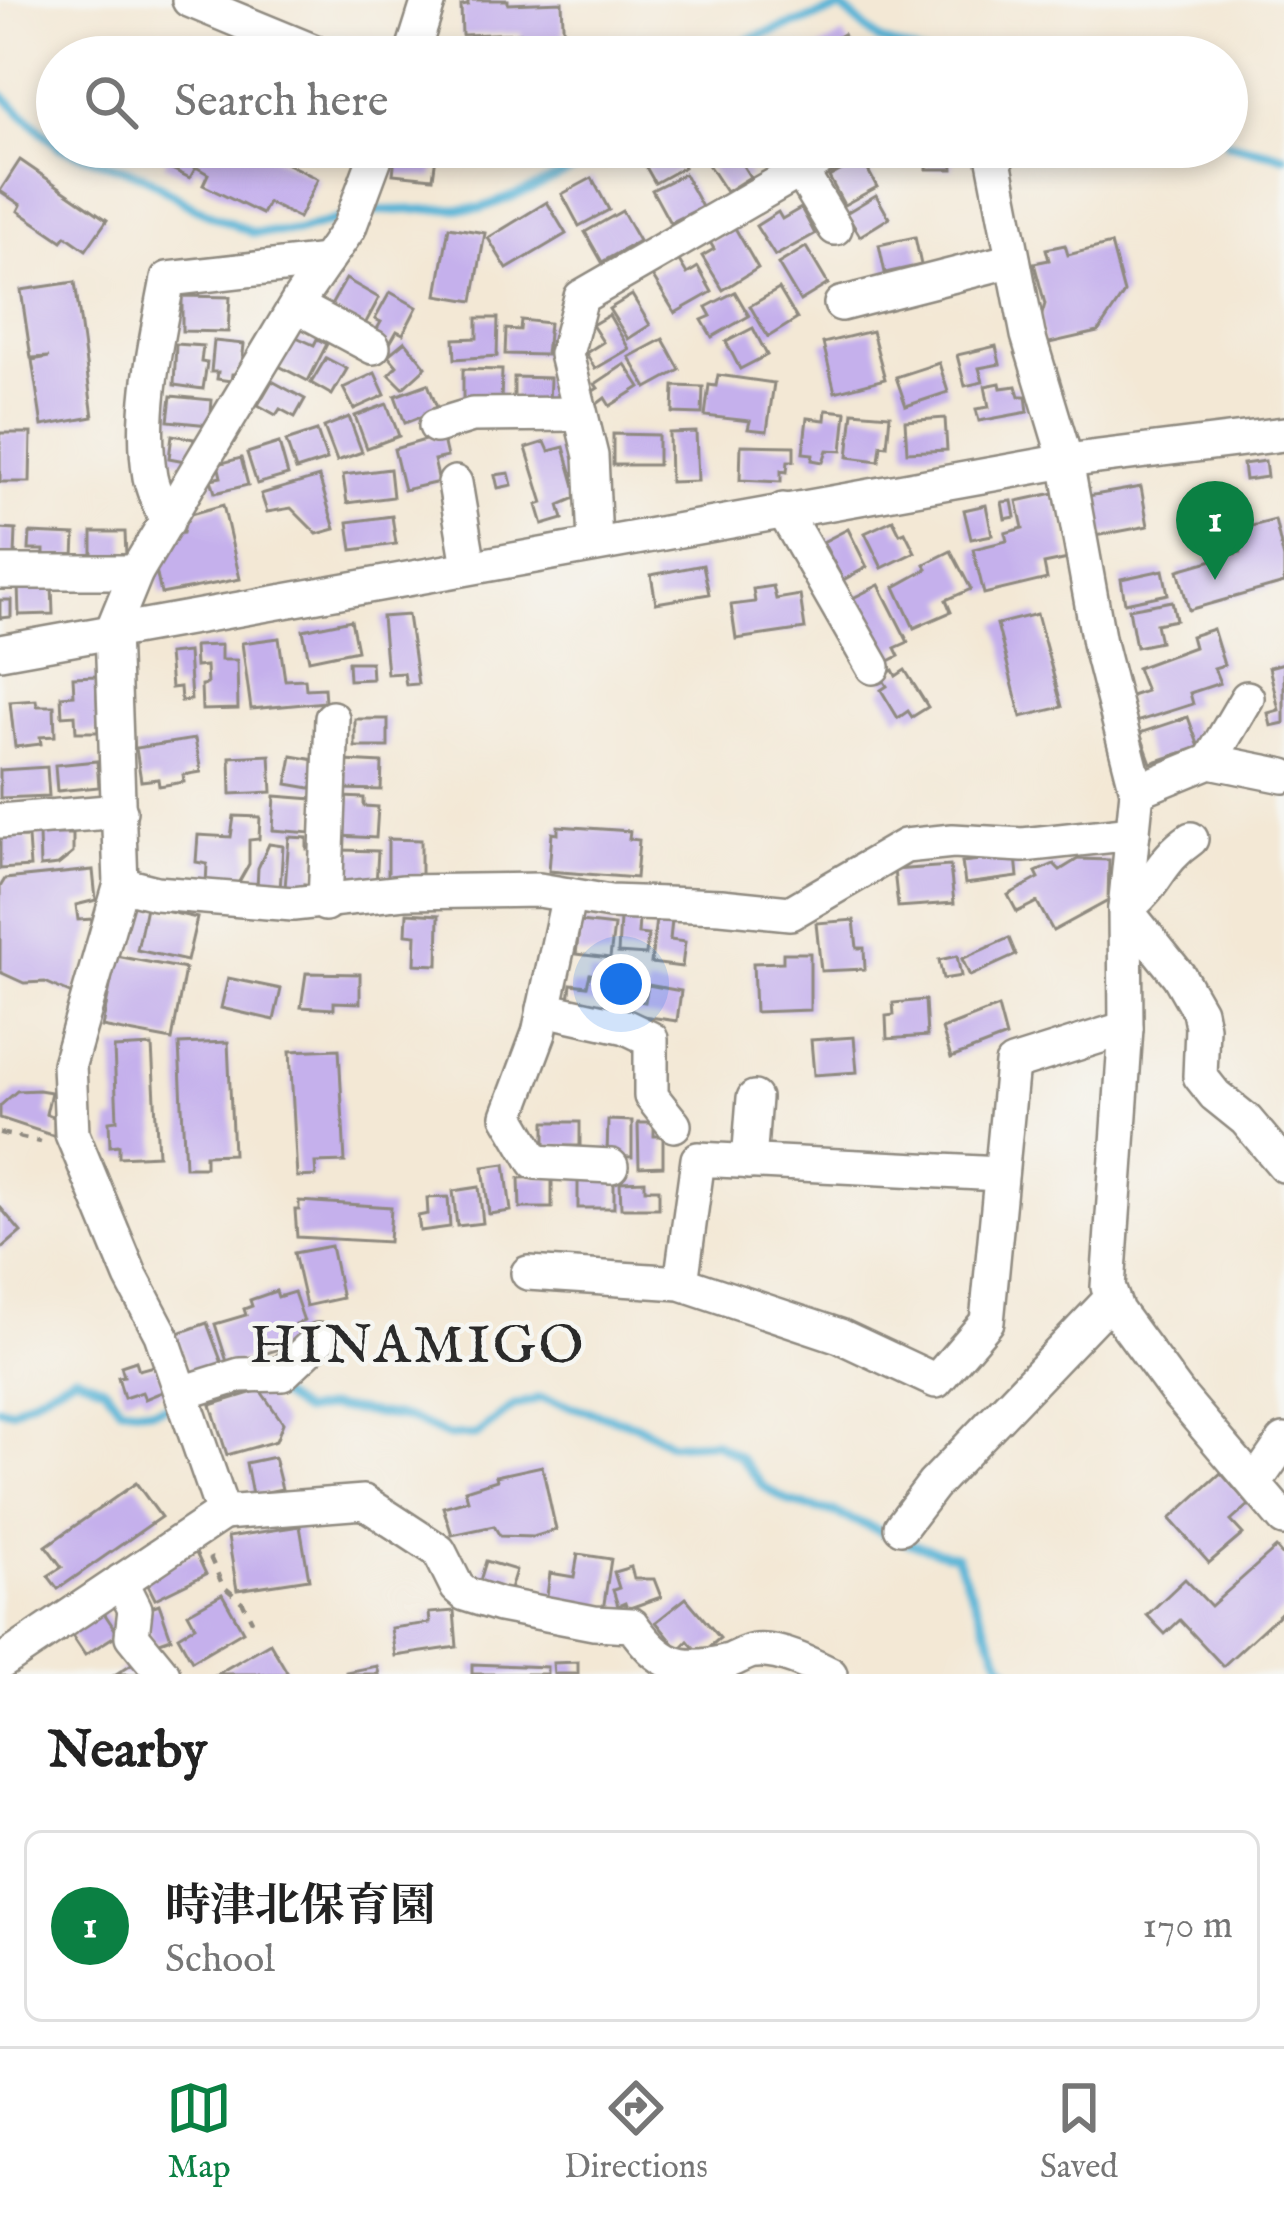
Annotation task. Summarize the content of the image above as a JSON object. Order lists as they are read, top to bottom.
{
  "districts": ["HINAMIGO"],
  "page": {
    "search": "Search here",
    "pins": "1",
    "heading": "Nearby",
    "list": [
      {
        "mark": "1",
        "name": "時津北保育園",
        "note": "School",
        "value": "170 m"
      }
    ],
    "nav": ["Map", "Directions", "Saved"]
  }
}
